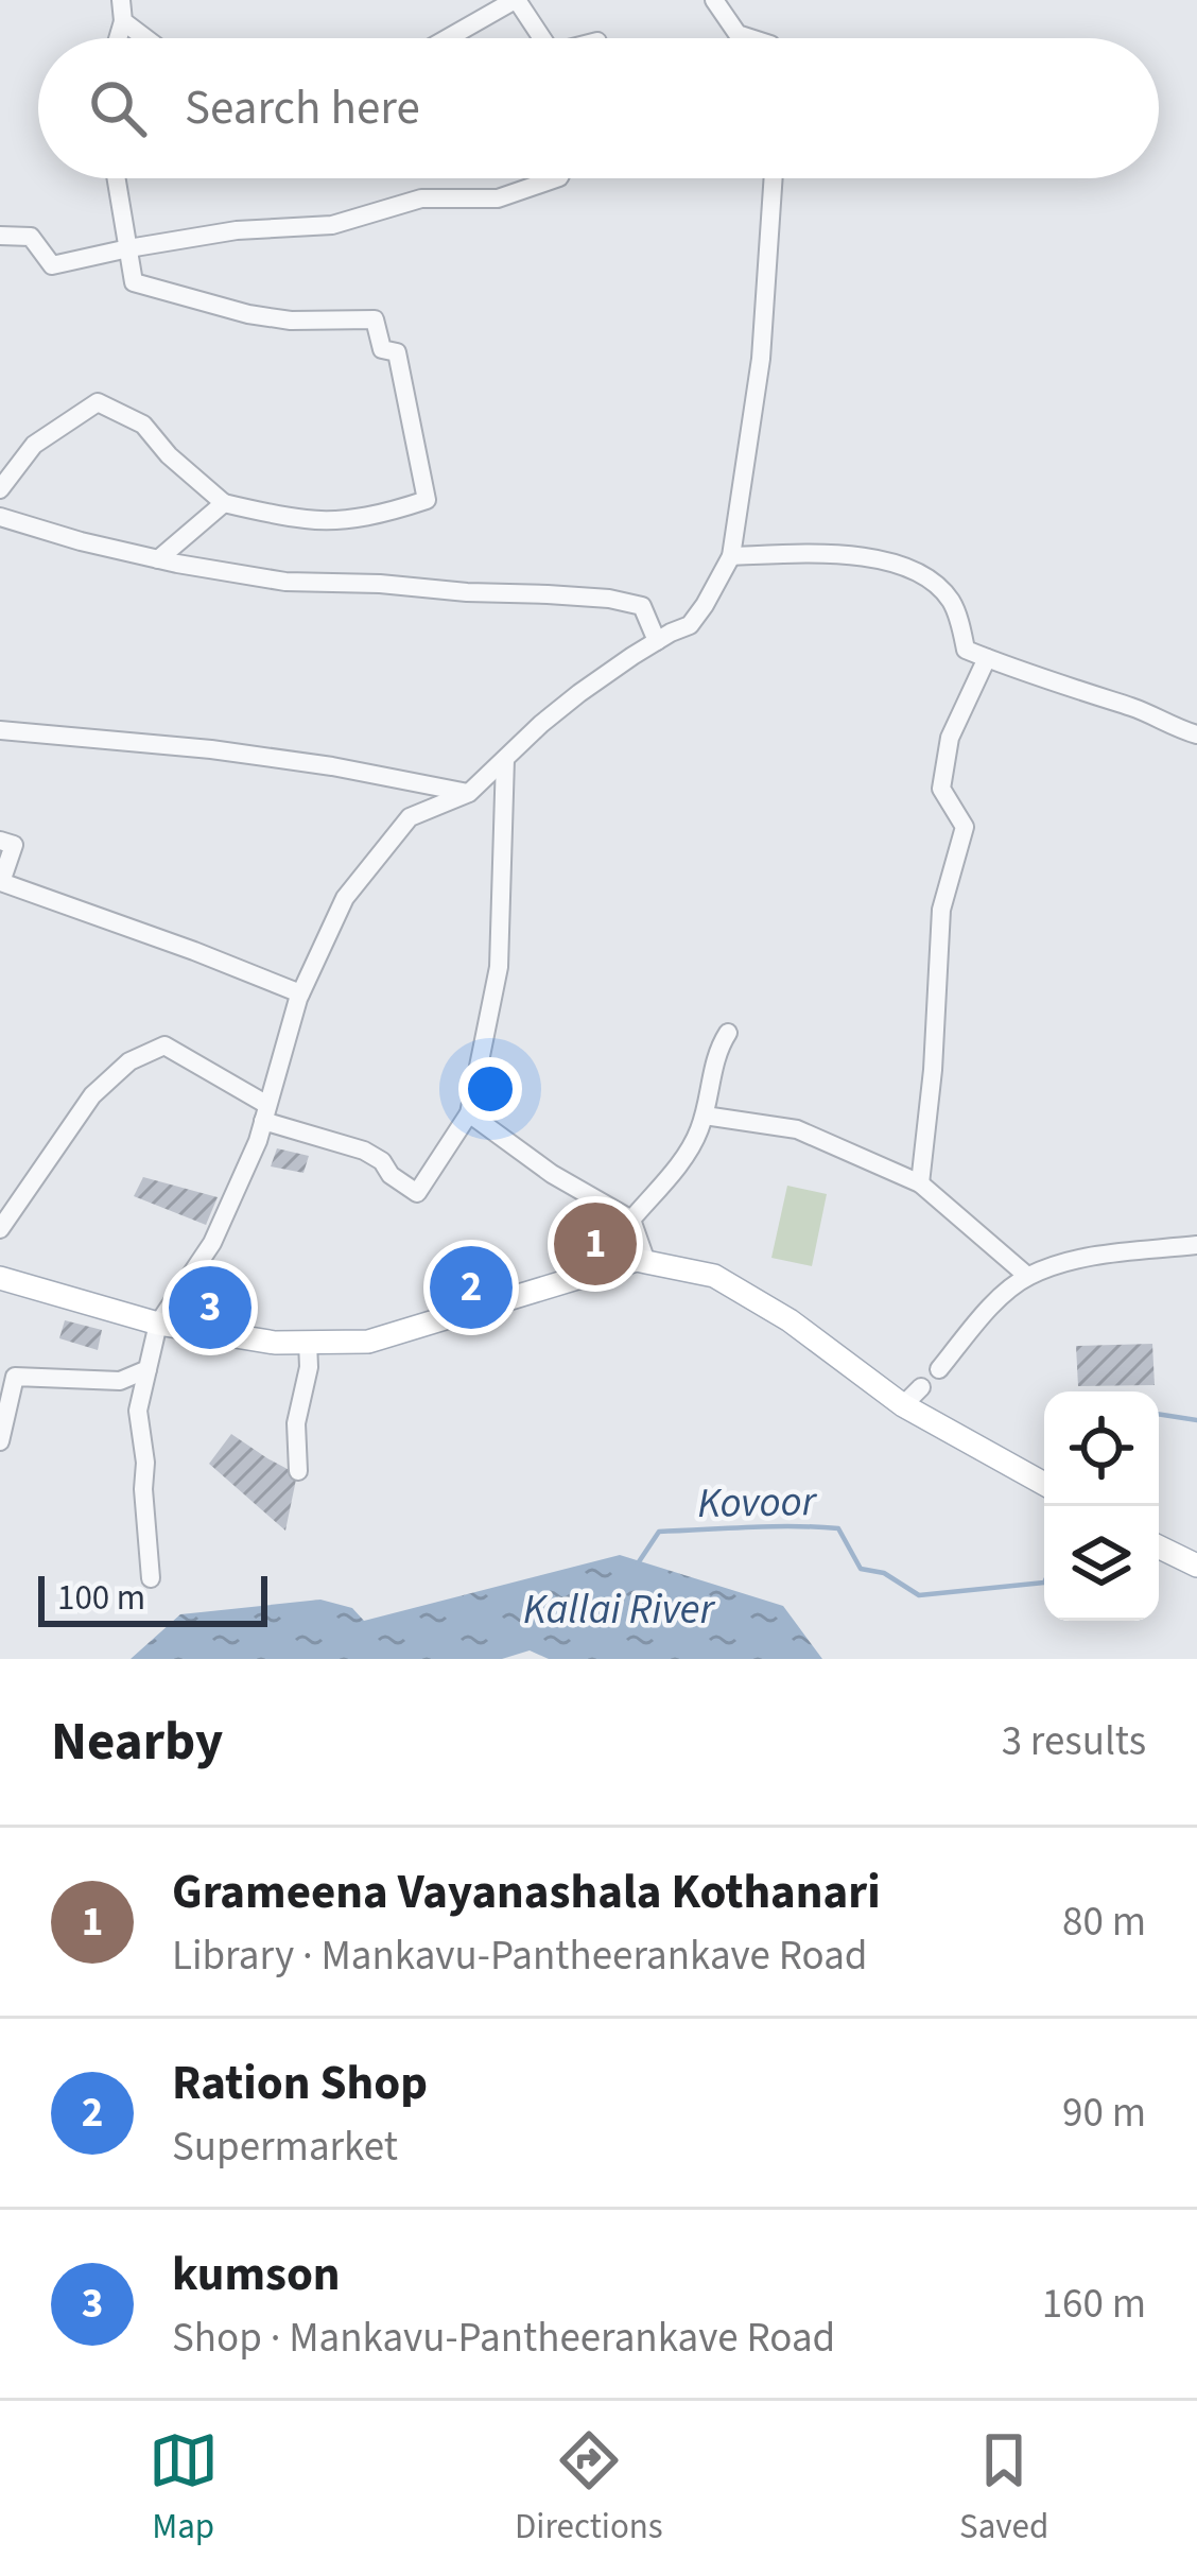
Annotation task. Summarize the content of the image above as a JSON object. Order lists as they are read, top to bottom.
{
  "water": ["Kovoor", "Kallai River"],
  "scale_bar": "100 m",
  "page": {
    "search": "Search here",
    "pins": ["1", "2", "3"],
    "scale": "100 m",
    "heading": ["Nearby", "3 results"],
    "list": [
      {
        "mark": "1",
        "name": "Grameena Vayanashala Kothanari",
        "note": "Library · Mankavu-Pantheerankave Road",
        "value": "80 m"
      },
      {
        "mark": "2",
        "name": "Ration Shop",
        "note": "Supermarket",
        "value": "90 m"
      },
      {
        "mark": "3",
        "name": "kumson",
        "note": "Shop · Mankavu-Pantheerankave Road",
        "value": "160 m"
      }
    ],
    "nav": ["Map", "Directions", "Saved"]
  }
}
